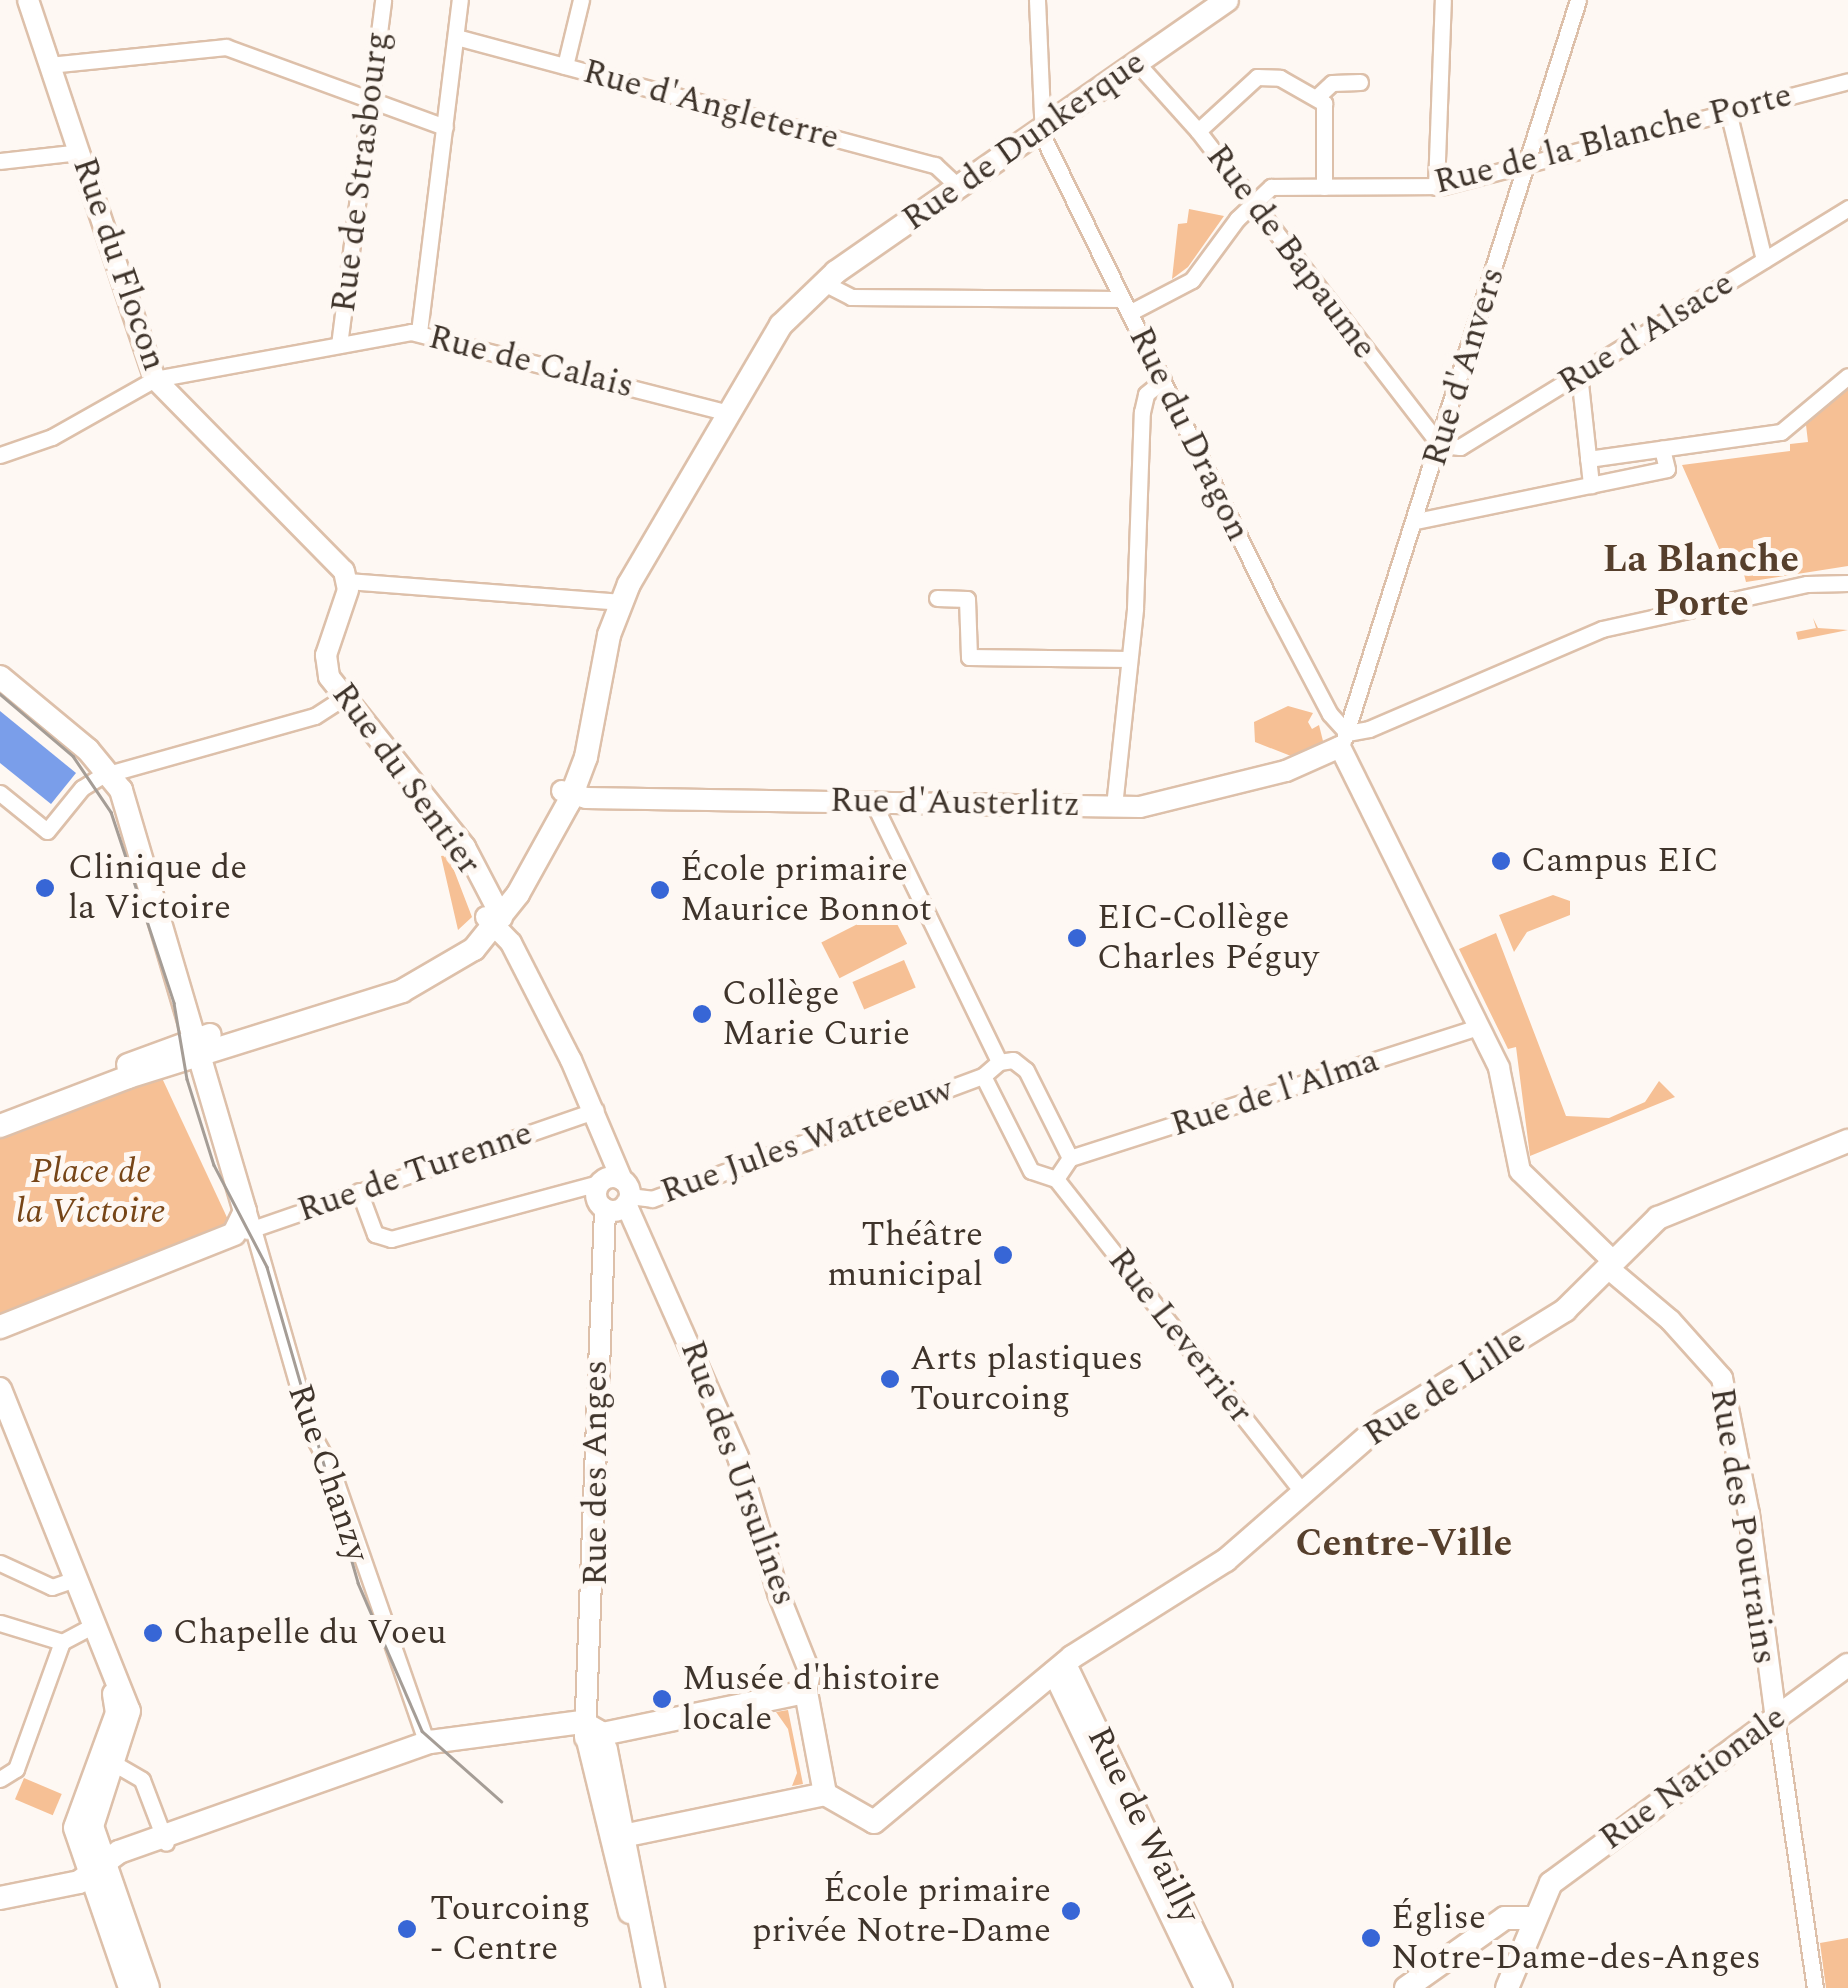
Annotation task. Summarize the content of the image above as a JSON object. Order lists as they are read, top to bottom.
{
  "streets": {
    "main road": ["Rue de Dunkerque", "Rue de Lille", "Rue Nationale"],
    "street": [
      "Rue d'Angleterre",
      "Rue de la Blanche Porte",
      "Rue de Strasbourg",
      "Rue de Bapaume",
      "Rue du Flocon",
      "Rue d'Alsace",
      "Rue de Calais",
      "Rue d'Anvers",
      "Rue du Dragon",
      "Rue du Sentier",
      "Rue d'Austerlitz",
      "Rue de l'Alma",
      "Rue Jules Watteeuw",
      "Rue de Turenne",
      "Rue Leverrier",
      "Rue Chanzy",
      "Rue des Anges",
      "Rue des Ursulines",
      "Rue des Poutrains",
      "Rue de Wailly"
    ]
  },
  "crossings": [
    ["Rue d'Angleterre", "Rue de Dunkerque"],
    ["Rue de la Blanche Porte", "Rue de Bapaume"],
    ["Rue de la Blanche Porte", "Rue d'Anvers"],
    ["Rue de Dunkerque", "Rue de Bapaume"],
    ["Rue de Dunkerque", "Rue du Dragon"],
    ["Rue de Strasbourg", "Rue de Calais"],
    ["Rue de Bapaume", "Rue d'Alsace"],
    ["Rue de Bapaume", "Rue d'Anvers"],
    ["Rue du Flocon", "Rue de Calais"],
    ["Rue du Flocon", "Rue du Sentier"],
    ["Rue d'Alsace", "Rue d'Anvers"],
    ["Rue d'Anvers", "Rue du Dragon"],
    ["Rue d'Anvers", "Rue d'Austerlitz"],
    ["Rue du Dragon", "Rue d'Austerlitz"],
    ["Rue du Dragon", "Rue de l'Alma"],
    ["Rue du Dragon", "Rue de Lille"],
    ["Rue du Dragon", "Rue des Poutrains"],
    ["Rue du Sentier", "Rue des Ursulines"],
    ["Rue Jules Watteeuw", "Rue de Turenne"],
    ["Rue Jules Watteeuw", "Rue Leverrier"],
    ["Rue Jules Watteeuw", "Rue des Anges"],
    ["Rue Jules Watteeuw", "Rue des Ursulines"],
    ["Rue de Turenne", "Rue Chanzy"],
    ["Rue de Turenne", "Rue des Ursulines"],
    ["Rue Leverrier", "Rue de Lille"],
    ["Rue de Lille", "Rue des Poutrains"],
    ["Rue de Lille", "Rue de Wailly"],
    ["Rue des Anges", "Rue des Ursulines"],
    ["Rue des Poutrains", "Rue Nationale"]
  ],
  "districts": ["La Blanche Porte", "Centre-Ville"],
  "parks": ["Place de la Victoire"],
  "places": [
    "Campus EIC",
    "Clinique de la Victoire",
    "École primaire Maurice Bonnot",
    "EIC-Collège Charles Péguy",
    "Collège Marie Curie",
    "Théâtre municipal",
    "Arts plastiques Tourcoing",
    "Chapelle du Voeu",
    "Musée d'histoire locale",
    "École primaire privée Notre-Dame",
    "Tourcoing - Centre",
    "Église Notre-Dame-des-Anges"
  ]
}
